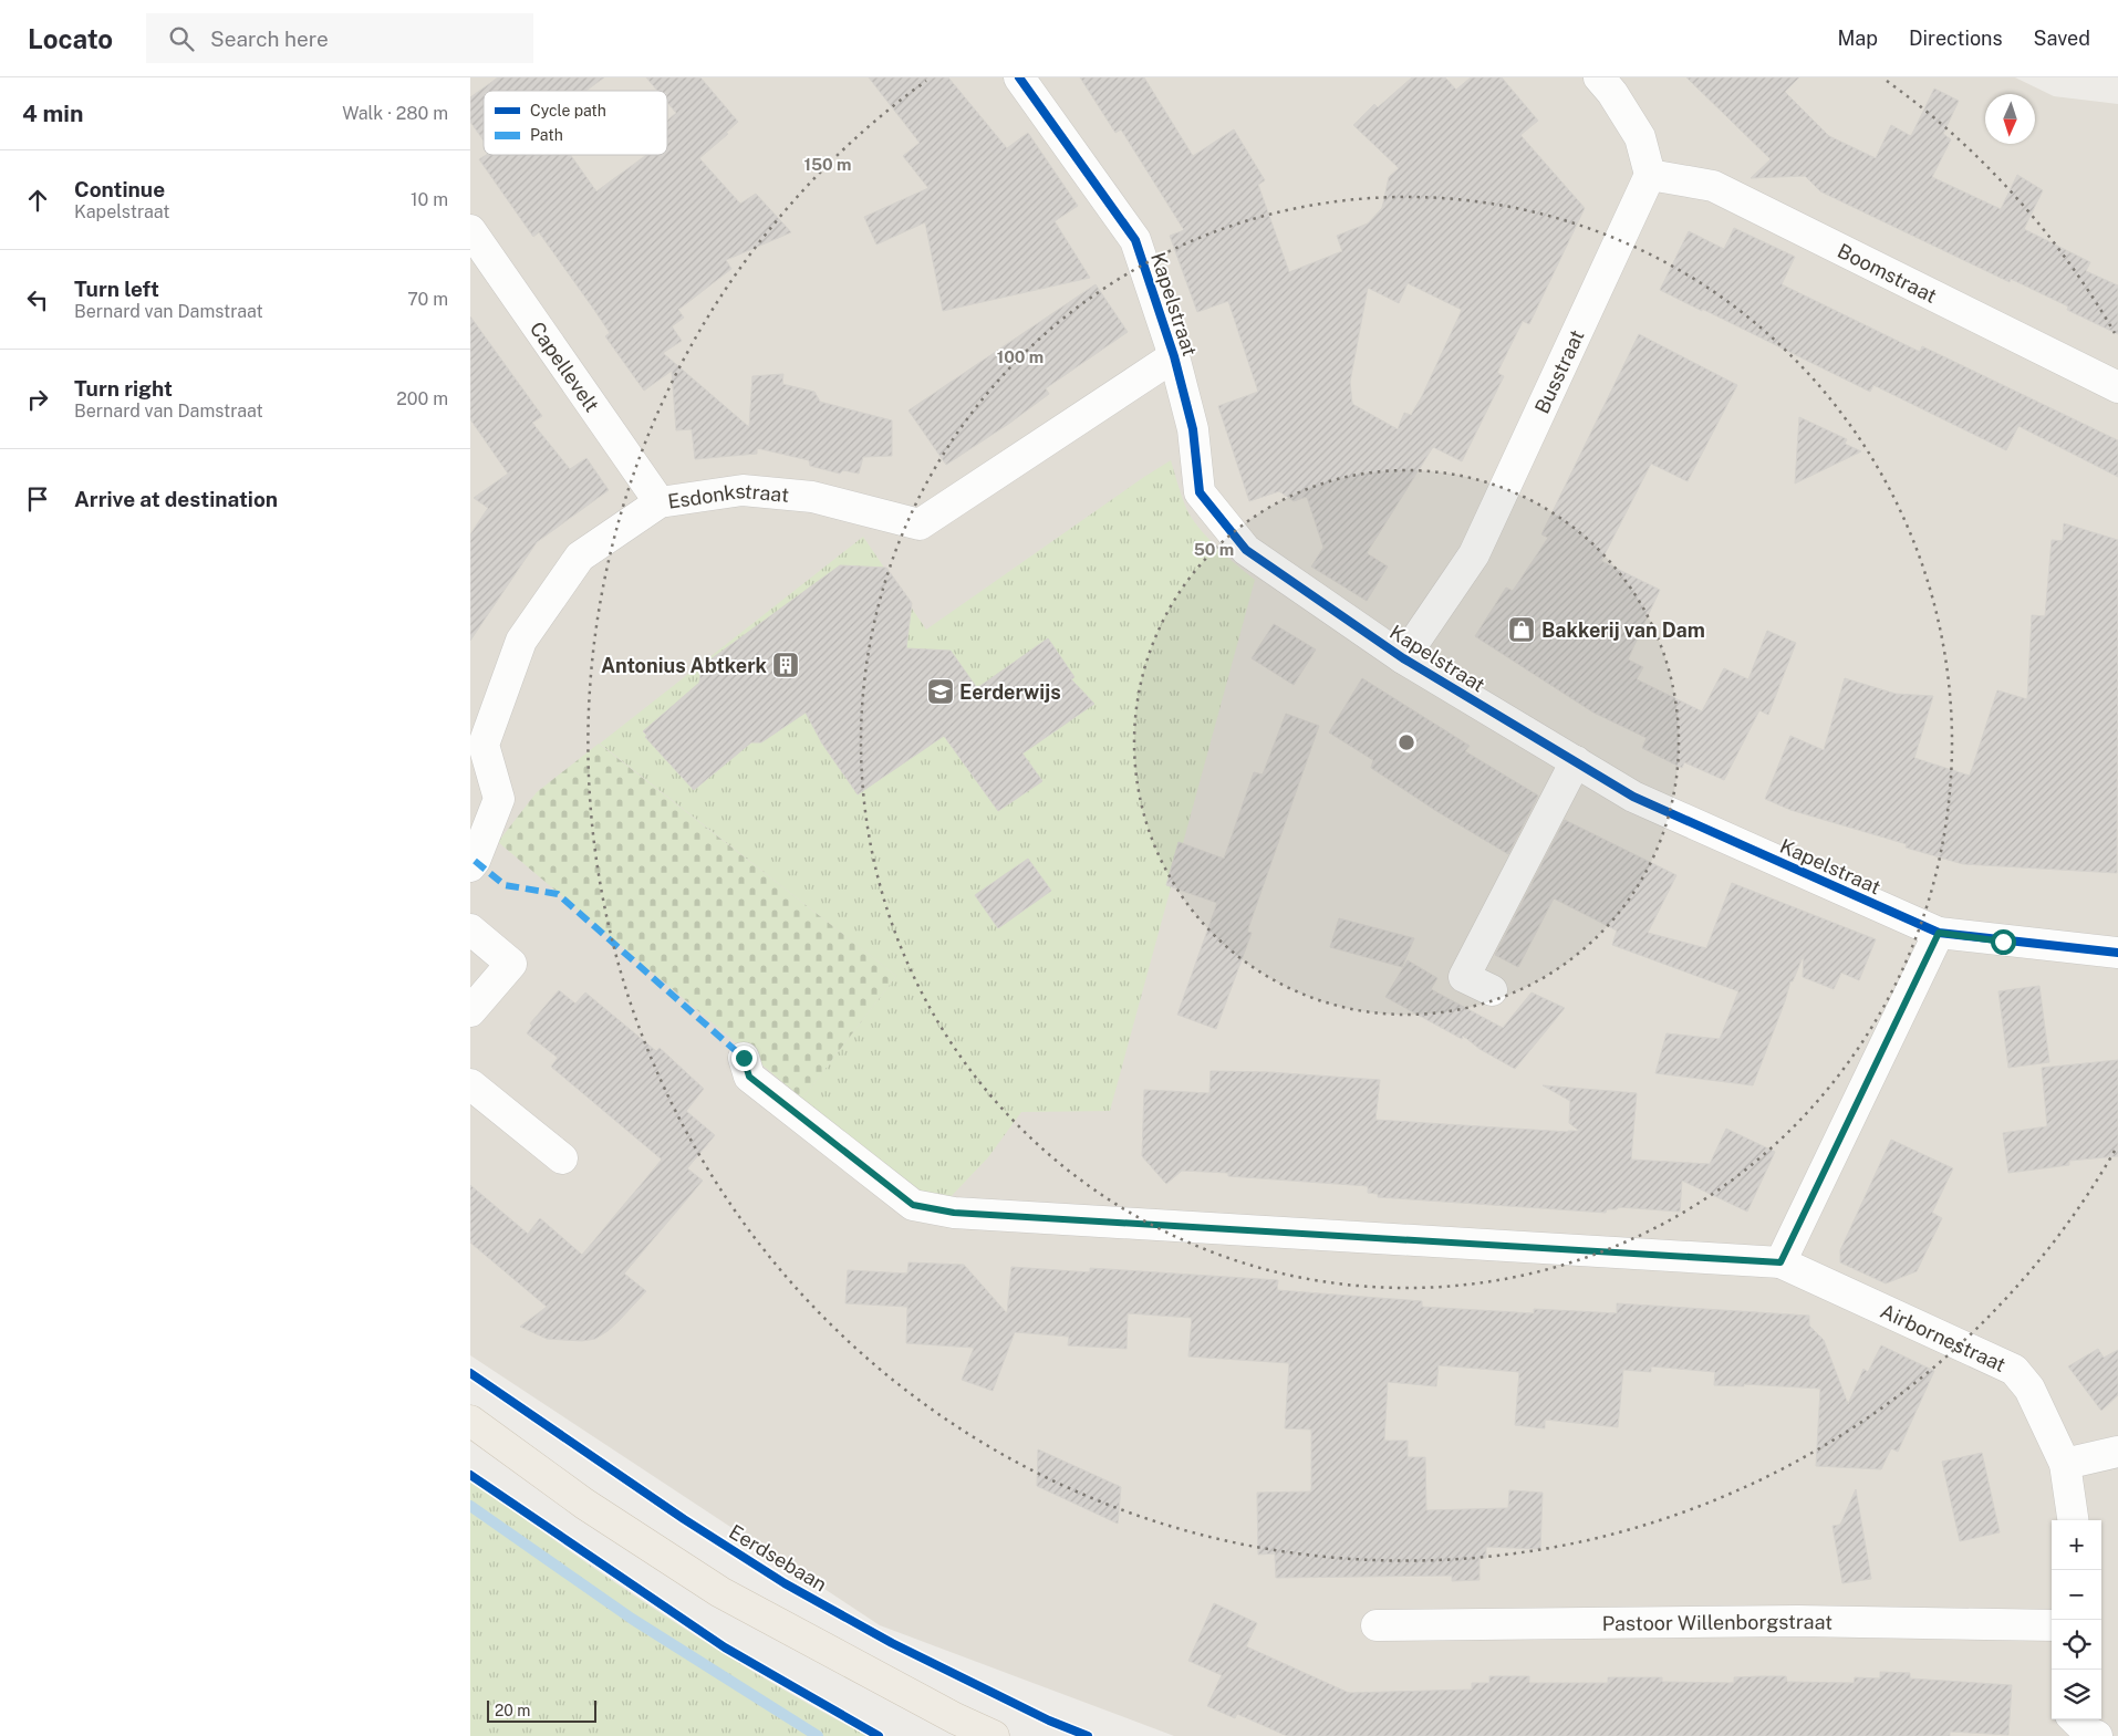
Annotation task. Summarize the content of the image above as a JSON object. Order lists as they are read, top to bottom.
{
  "streets": {
    "street": [
      "Boomstraat",
      "Kapelstraat",
      "Capellevelt",
      "Busstraat",
      "Esdonkstraat",
      "Airbornestraat",
      "Pastoor Willenborgstraat"
    ],
    "cycle path": ["Eerdsebaan"]
  },
  "crossings": [
    ["Boomstraat", "Busstraat"],
    ["Kapelstraat", "Busstraat"],
    ["Kapelstraat", "Esdonkstraat"],
    ["Capellevelt", "Esdonkstraat"]
  ],
  "places": {
    "shop": ["Bakkerij van Dam"],
    "building": ["Antonius Abtkerk"],
    "school or university": ["Eerderwijs"]
  },
  "legend": ["Cycle path", "Path"],
  "scale_bar": "20 m",
  "north": "bottom",
  "page": {
    "header": "Locato",
    "search": "Search here",
    "nav": ["Map", "Directions", "Saved"],
    "heading": ["4 min", "Walk · 280 m"],
    "list": [
      ["Continue", "Kapelstraat", "10 m"],
      ["Turn left", "Bernard van Damstraat", "70 m"],
      ["Turn right", "Bernard van Damstraat", "200 m"],
      "Arrive at destination"
    ],
    "map_buttons": ["+", "−"],
    "scale": "20 m"
  },
  "rings": ["150 m", "100 m", "50 m"]
}
